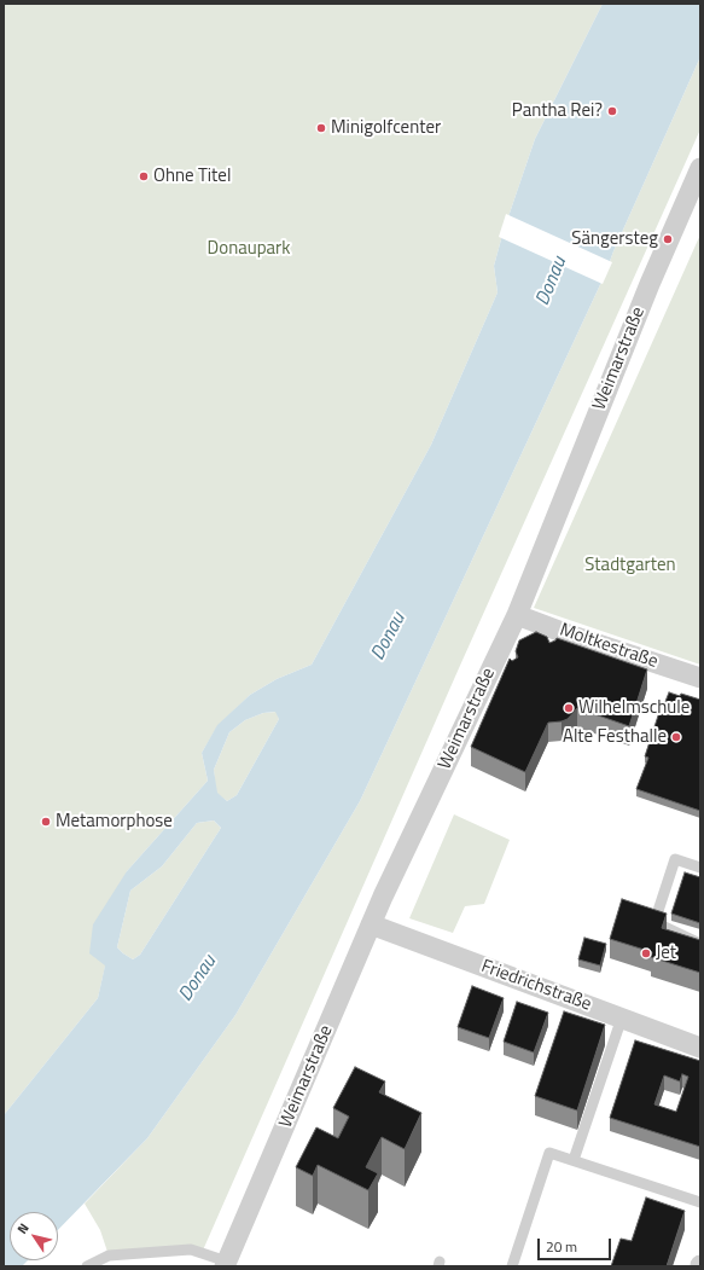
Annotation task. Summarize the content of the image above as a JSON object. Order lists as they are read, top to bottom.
{
  "streets": {
    "street": ["Weimarstraße", "Moltkestraße", "Friedrichstraße"]
  },
  "crossings": [
    ["Weimarstraße", "Moltkestraße"],
    ["Weimarstraße", "Friedrichstraße"]
  ],
  "water": ["Donau"],
  "parks": ["Donaupark", "Stadtgarten"],
  "places": [
    "Pantha Rei?",
    "Minigolfcenter",
    "Ohne Titel",
    "Sängersteg",
    "Wilhelmschule",
    "Alte Festhalle",
    "Metamorphose",
    "Jet"
  ],
  "scale_bar": "20 m",
  "north": "top left"
}
